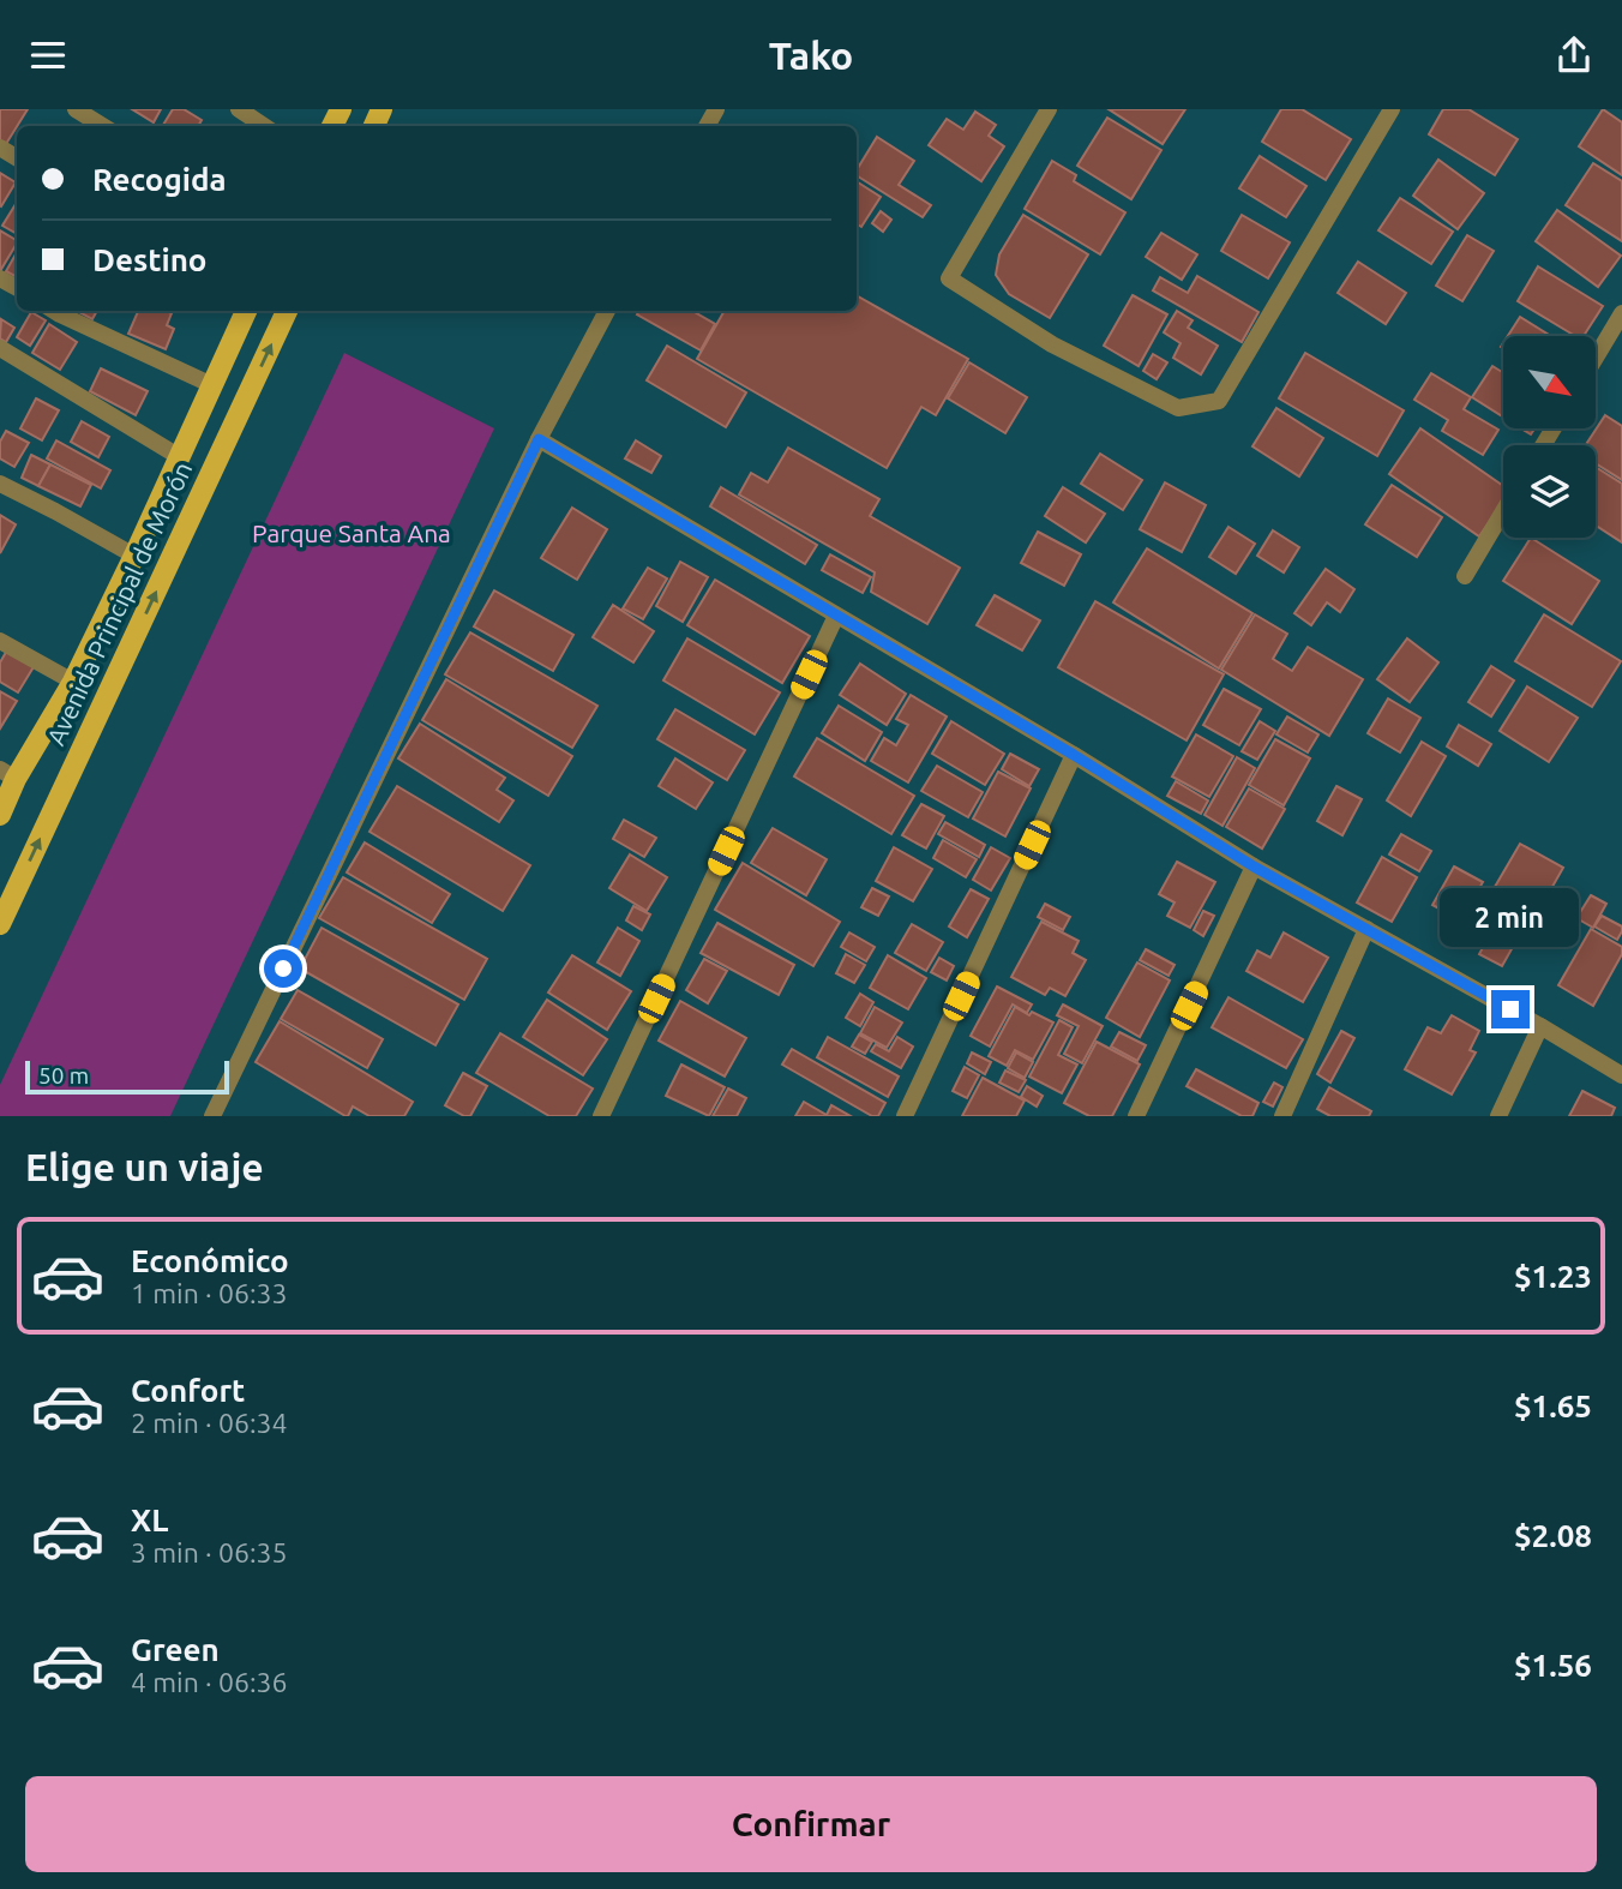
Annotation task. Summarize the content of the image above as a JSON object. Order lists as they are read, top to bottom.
{
  "streets": {
    "main road": ["Avenida Principal de Morón"]
  },
  "parks": ["Parque Santa Ana"],
  "scale_bar": "50 m",
  "north": "bottom right",
  "page": {
    "header": "Tako",
    "banner": ["Recogida", "Destino"],
    "bubble": "2 min",
    "scale": "50 m",
    "heading": "Elige un viaje",
    "list": [
      {
        "name": "Económico",
        "note": "1 min · 06:33",
        "value": "$1.23"
      },
      {
        "name": "Confort",
        "note": "2 min · 06:34",
        "value": "$1.65"
      },
      {
        "name": "XL",
        "note": "3 min · 06:35",
        "value": "$2.08"
      },
      {
        "name": "Green",
        "note": "4 min · 06:36",
        "value": "$1.56"
      }
    ],
    "buttons": "Confirmar"
  }
}
